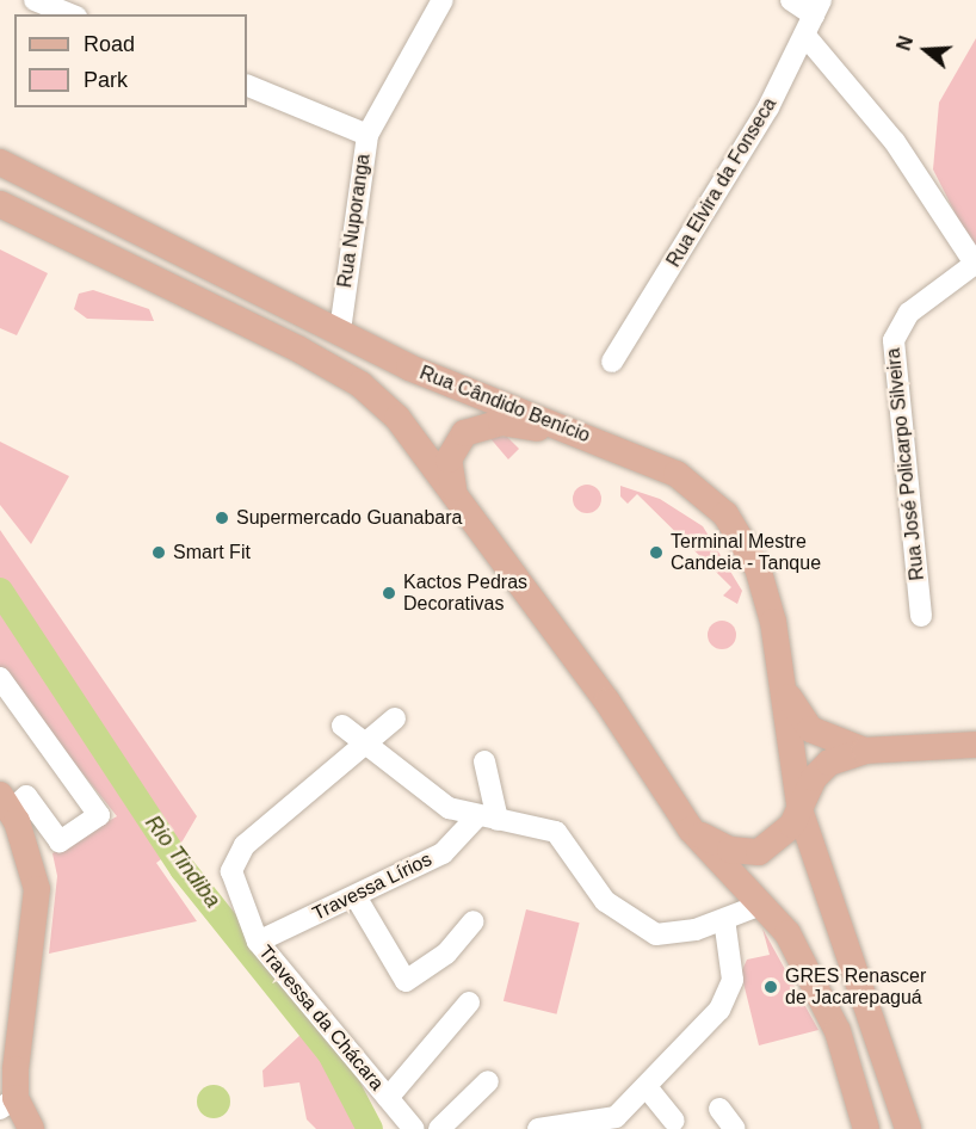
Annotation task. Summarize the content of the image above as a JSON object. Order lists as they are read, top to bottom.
{
  "streets": {
    "main road": ["Rua Cândido Benício"],
    "street": [
      "Rua Elvira da Fonseca",
      "Rua Nuporanga",
      "Rua José Policarpo Silveira",
      "Travessa Lírios",
      "Travessa da Chácara"
    ]
  },
  "crossings": [
    ["Rua Nuporanga", "Rua Cândido Benício"],
    ["Travessa Lírios", "Travessa da Chácara"]
  ],
  "water": ["Rio Tindiba"],
  "places": [
    "Supermercado Guanabara",
    "Smart Fit",
    "Terminal Mestre Candeia - Tanque",
    "Kactos Pedras Decorativas",
    "GRES Renascer de Jacarepaguá"
  ],
  "legend": ["Road", "Park"],
  "north": "left"
}
